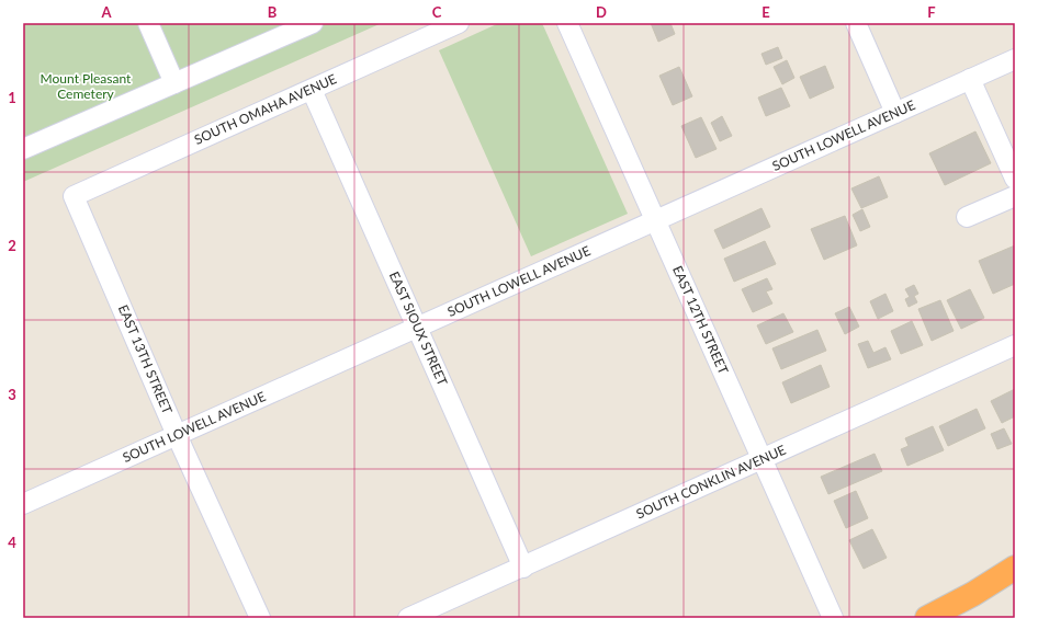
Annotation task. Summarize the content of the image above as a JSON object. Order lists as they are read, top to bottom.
{
  "streets": {
    "street": [
      "SOUTH OMAHA AVENUE",
      "SOUTH LOWELL AVENUE",
      "EAST 12TH STREET",
      "EAST SIOUX STREET",
      "EAST 13TH STREET",
      "SOUTH CONKLIN AVENUE"
    ]
  },
  "crossings": [
    ["SOUTH OMAHA AVENUE", "EAST SIOUX STREET"],
    ["SOUTH OMAHA AVENUE", "EAST 13TH STREET"],
    ["SOUTH LOWELL AVENUE", "EAST 12TH STREET"],
    ["SOUTH LOWELL AVENUE", "EAST SIOUX STREET"],
    ["SOUTH LOWELL AVENUE", "EAST 13TH STREET"],
    ["EAST 12TH STREET", "SOUTH CONKLIN AVENUE"],
    ["EAST SIOUX STREET", "SOUTH CONKLIN AVENUE"]
  ],
  "parks": ["Mount Pleasant Cemetery"],
  "grid": {
    "columns": [
      "A",
      "B",
      "C",
      "D",
      "E",
      "F"
    ],
    "rows": [
      "1",
      "2",
      "3",
      "4"
    ]
  }
}
